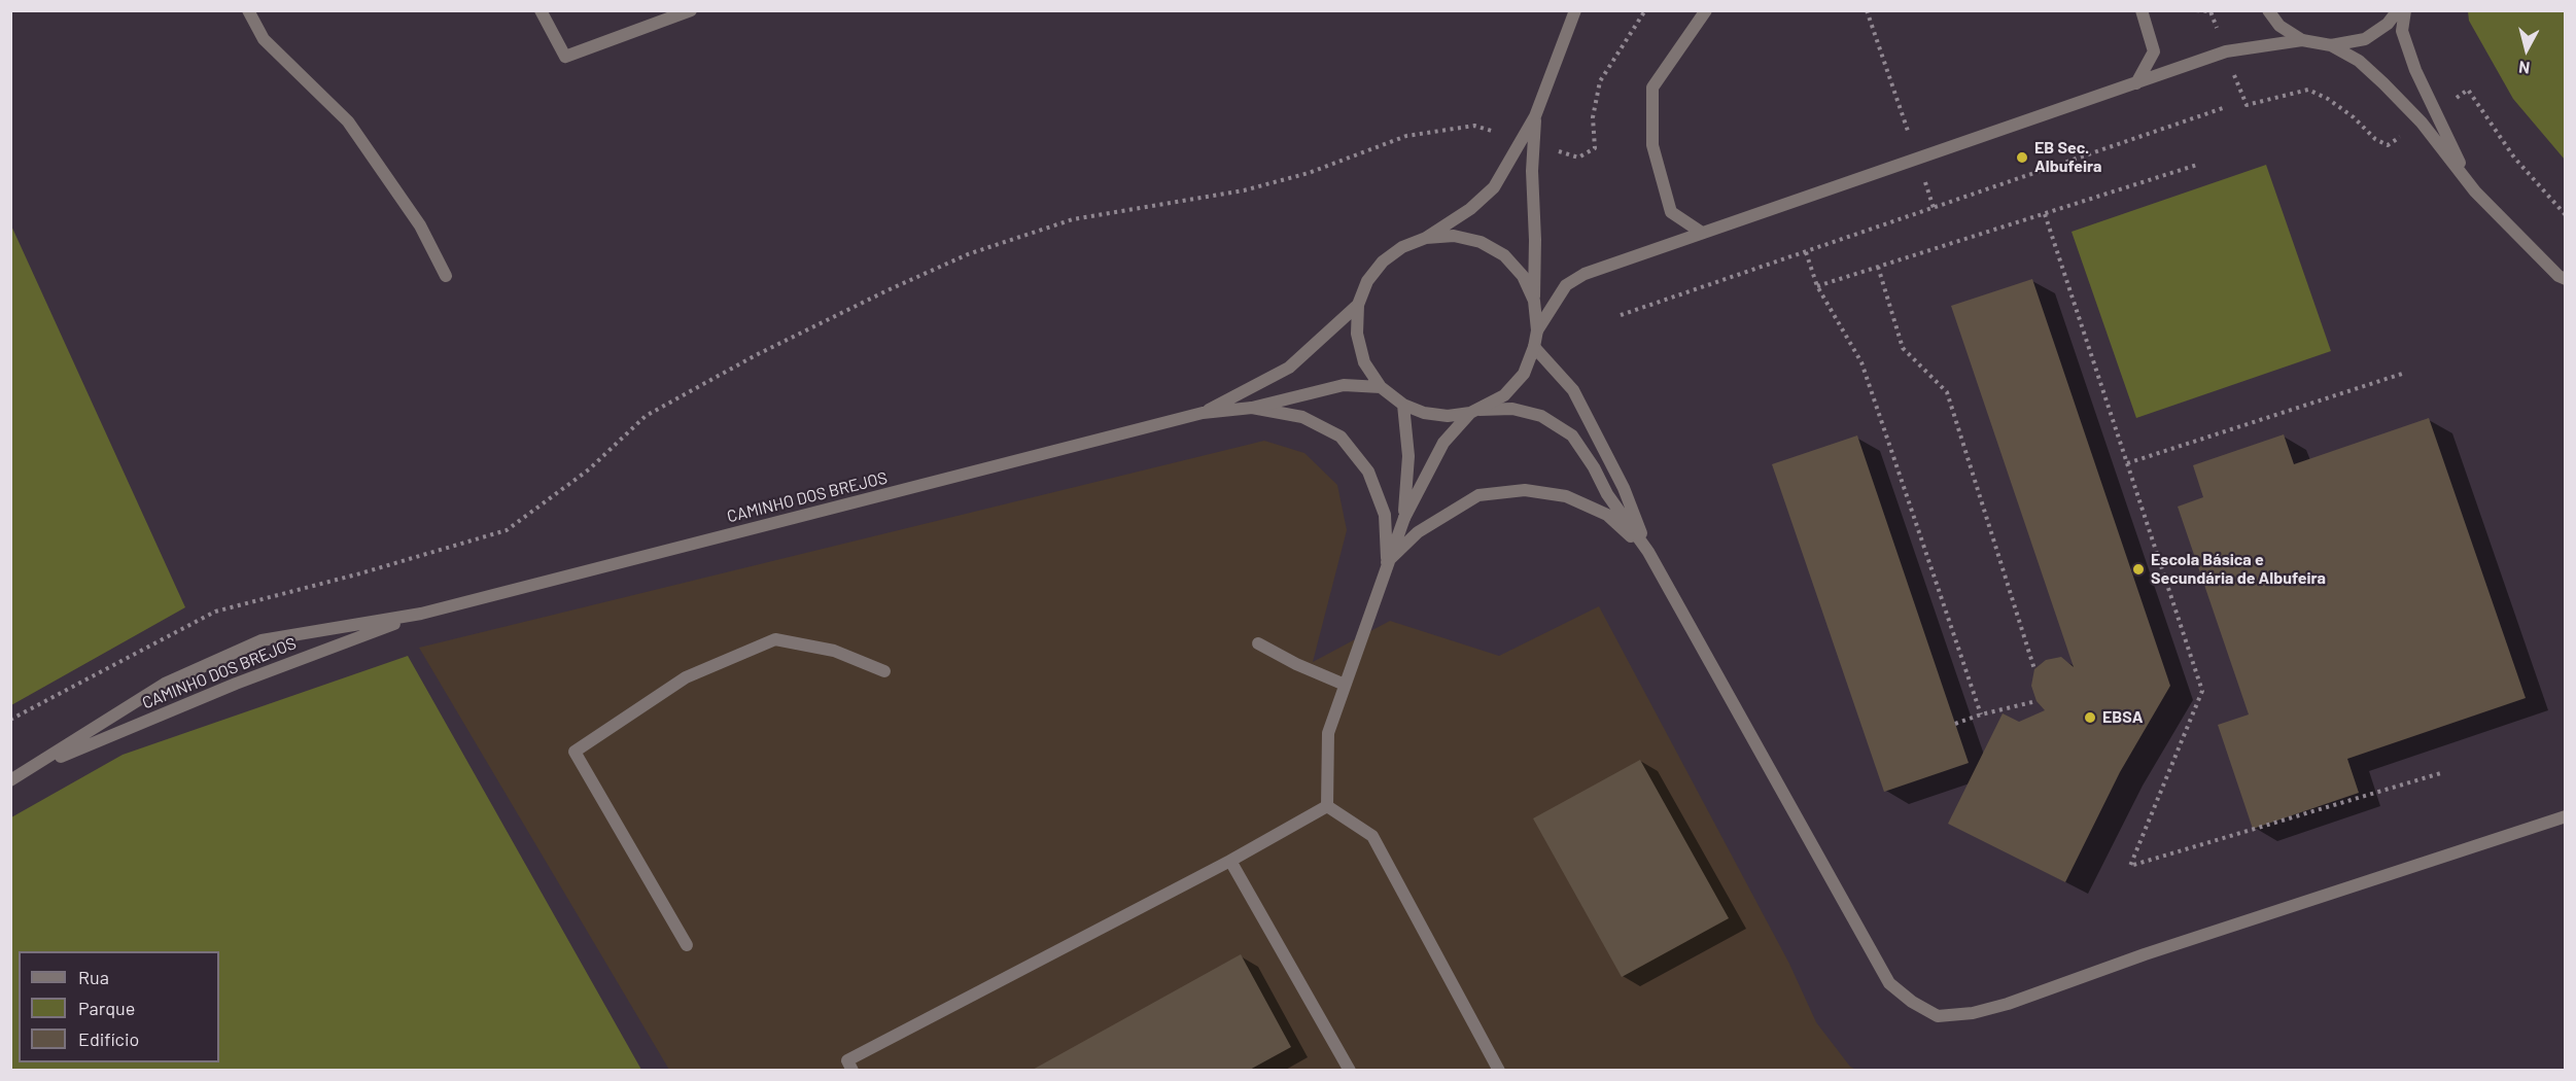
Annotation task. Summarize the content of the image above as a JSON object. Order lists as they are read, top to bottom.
{
  "streets": {
    "street": ["CAMINHO DOS BREJOS"]
  },
  "places": ["EB Sec. Albufeira", "Escola Básica e Secundária de Albufeira", "EBSA"],
  "legend": ["Rua", "Parque", "Edifício"],
  "north": "bottom"
}
